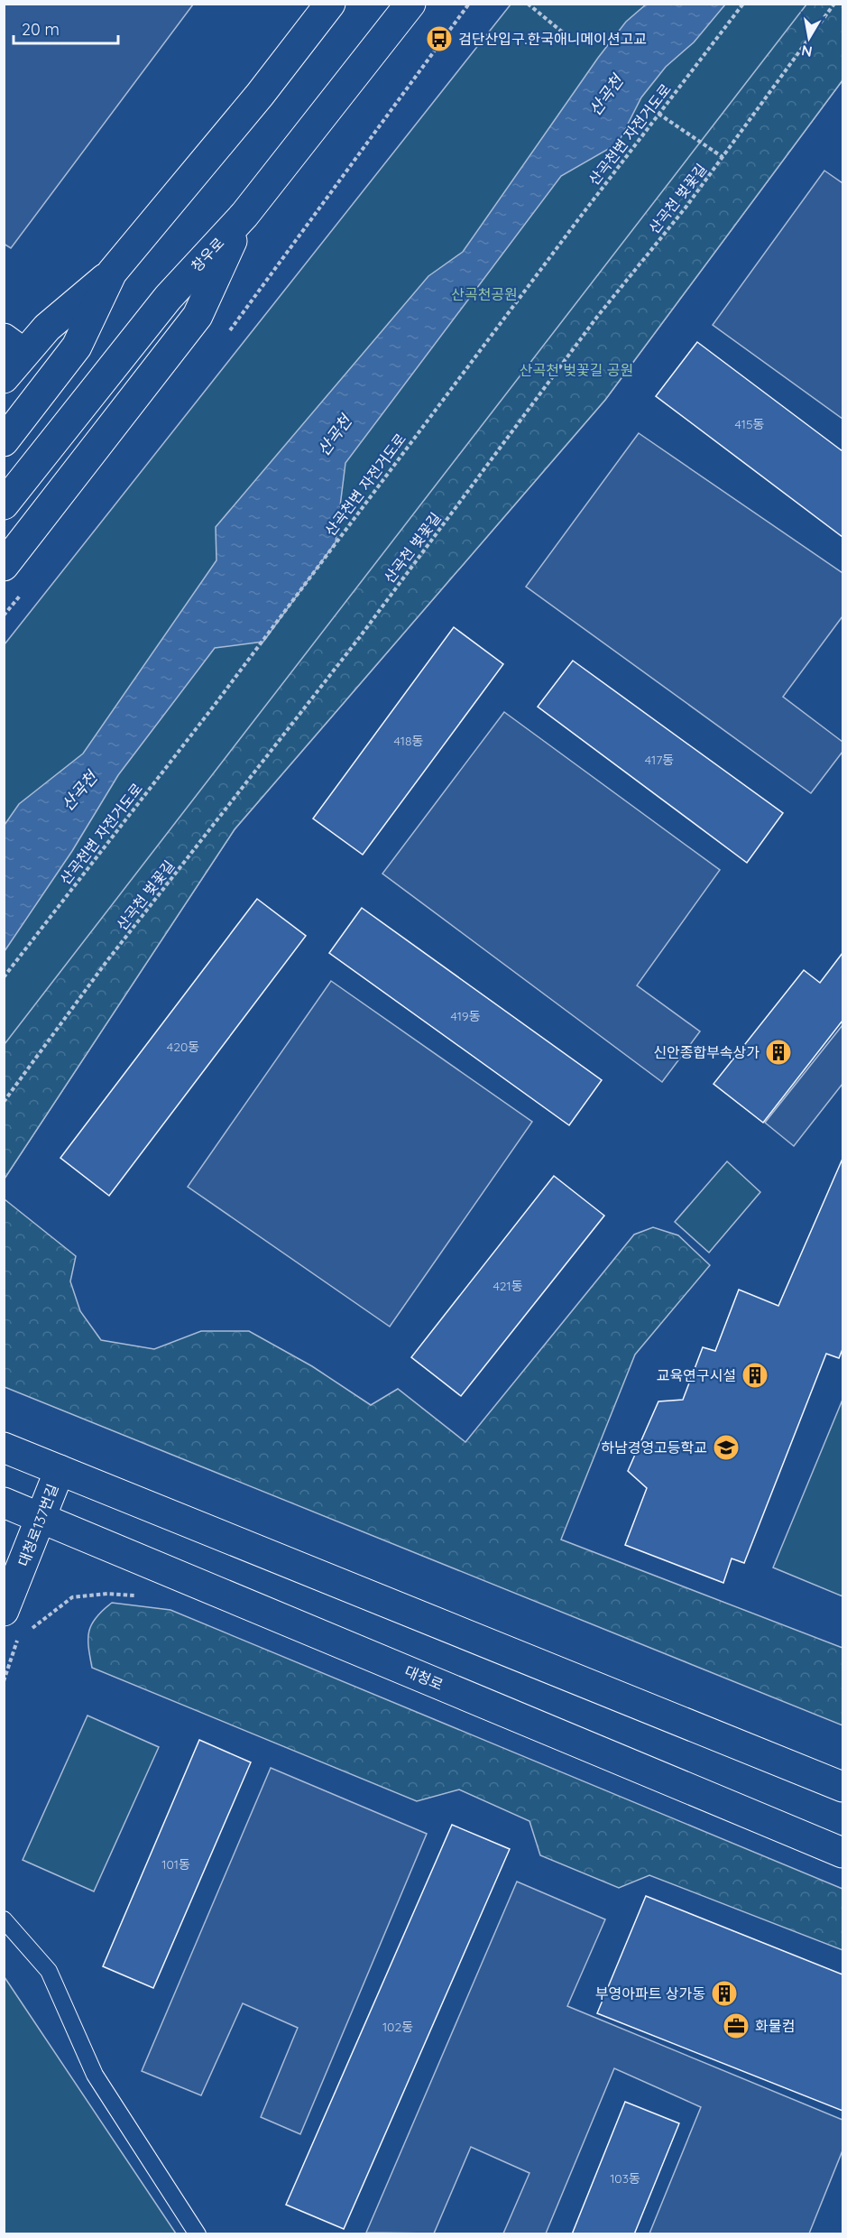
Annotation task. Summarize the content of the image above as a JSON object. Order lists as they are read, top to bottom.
{
  "streets": {
    "main road": ["창우로", "대청로137번길", "대청로"],
    "path": ["산곡천변 자전거도로", "산곡천 벚꽃길"]
  },
  "crossings": [
    ["대청로137번길", "대청로"]
  ],
  "water": ["산곡천"],
  "parks": ["산곡천공원", "산곡천 벚꽃길 공원"],
  "places": {
    "bus stop": ["검단산입구.한국애니메이션고교"],
    "building": ["신안종합부속상가", "교육연구시설", "부영아파트 상가동"],
    "school or university": ["하남경영고등학교"],
    "office": ["화물컴"]
  },
  "house_numbers": [
    "415동",
    "418동",
    "417동",
    "419동",
    "420동",
    "421동",
    "101동",
    "102동",
    "103동"
  ],
  "scale_bar": "20 m",
  "north": "bottom"
}
